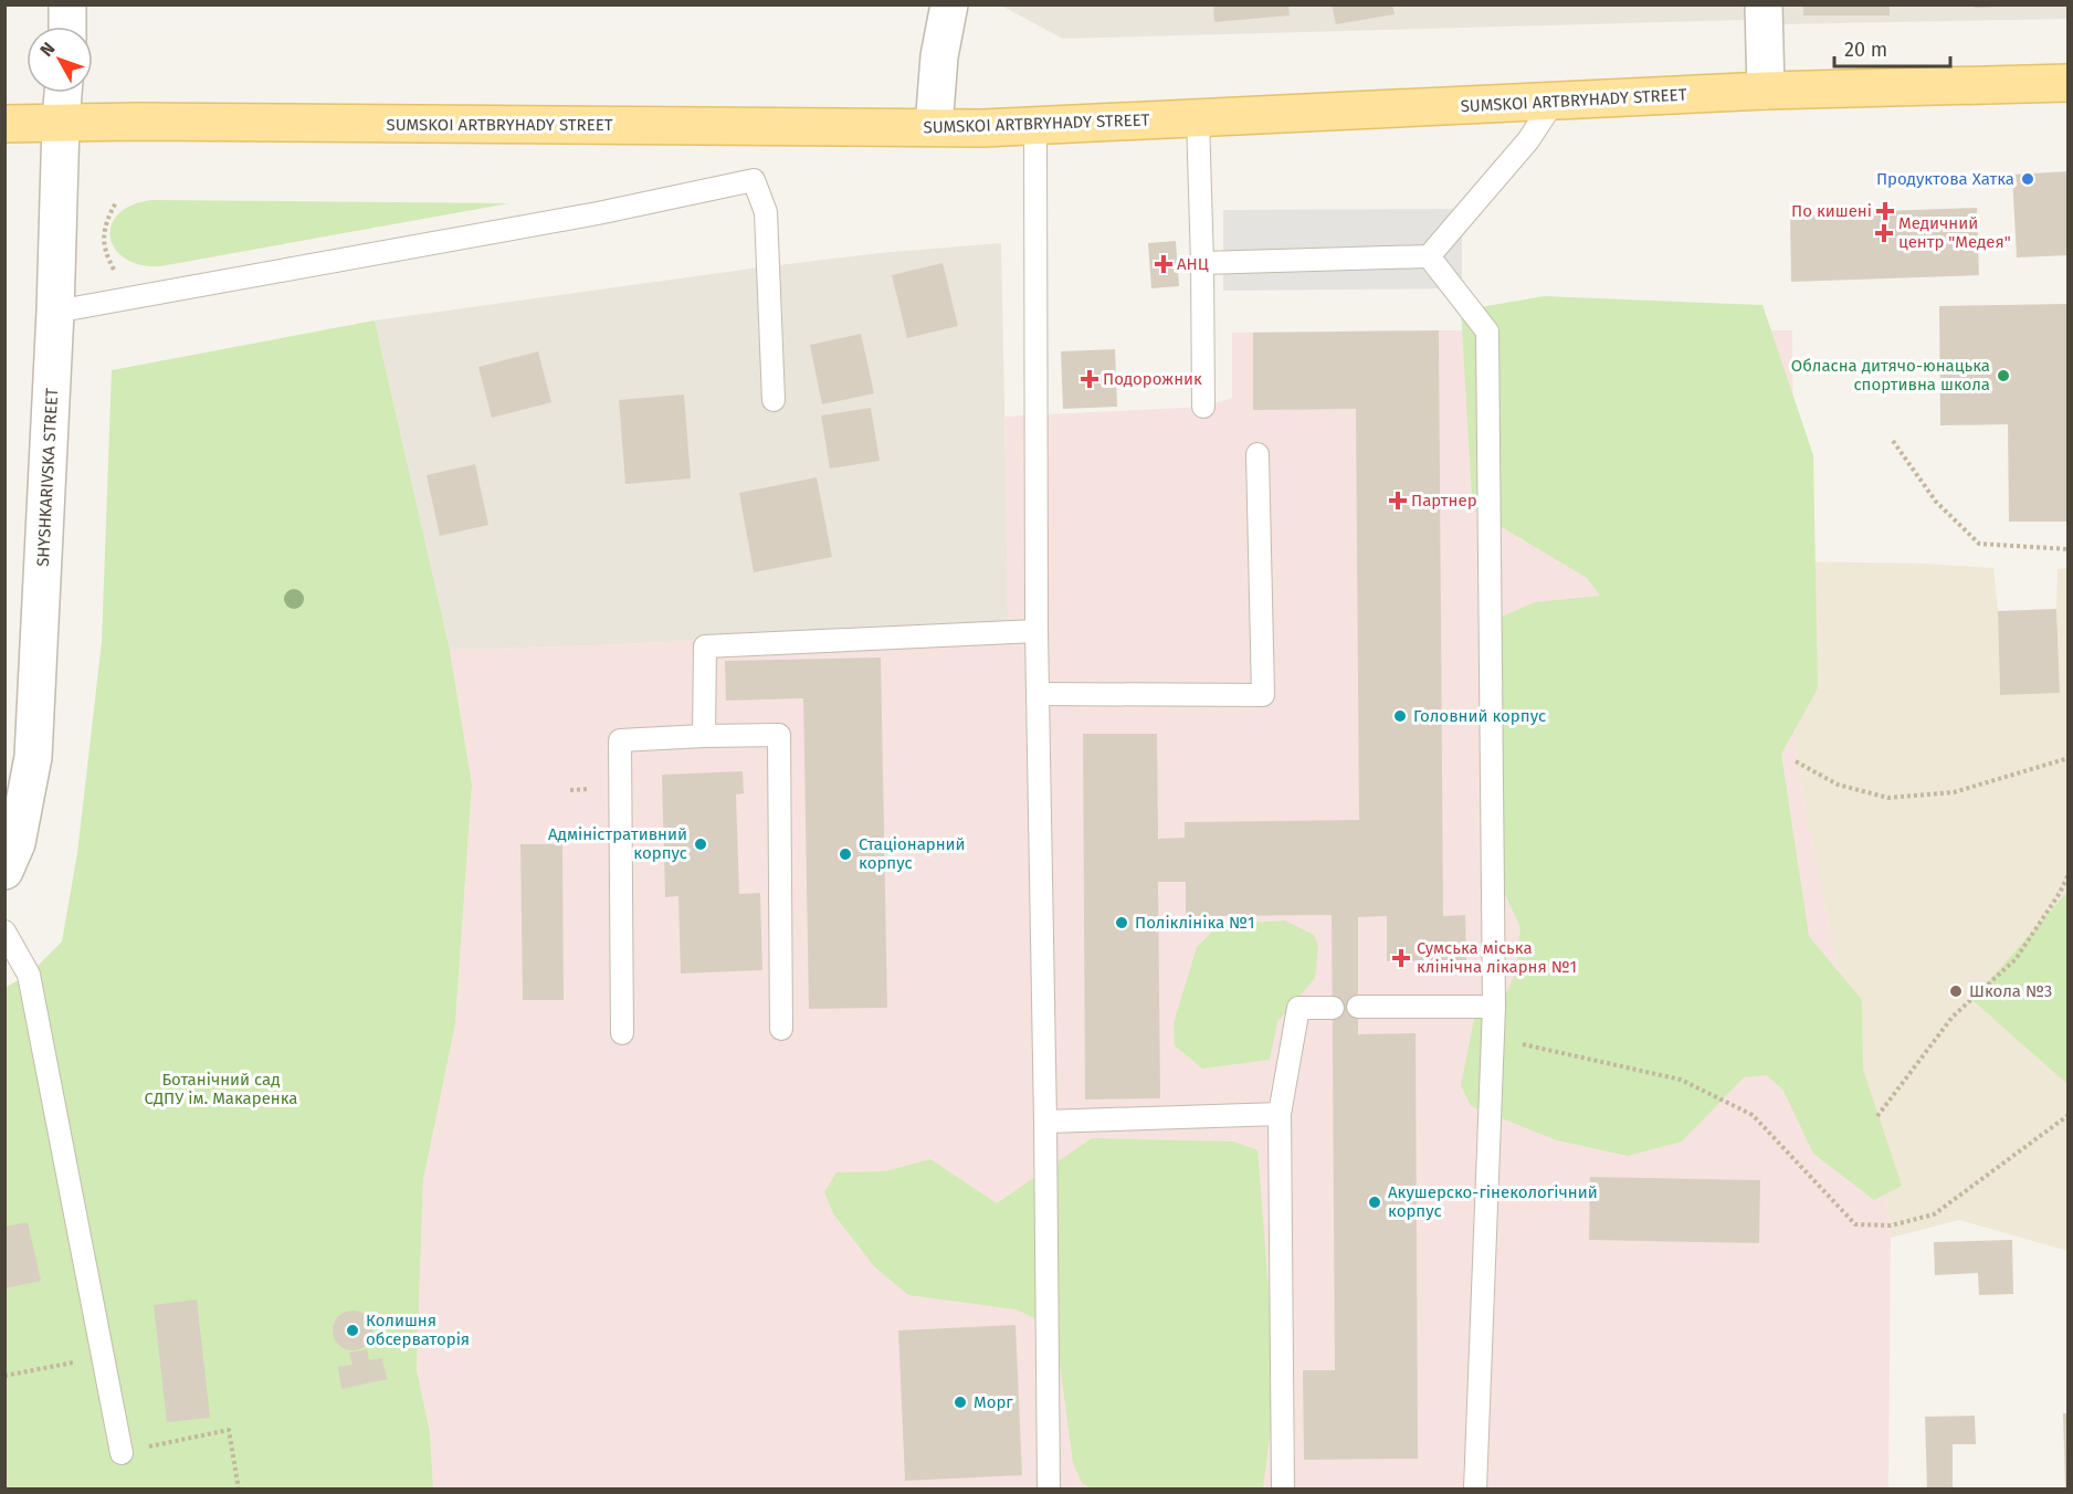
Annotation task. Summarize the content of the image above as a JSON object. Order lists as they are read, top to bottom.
{
  "streets": {
    "main road": ["SUMSKOI ARTBRYHADY STREET"],
    "street": ["SHYSHKARIVSKA STREET"]
  },
  "crossings": [
    ["SUMSKOI ARTBRYHADY STREET", "SHYSHKARIVSKA STREET"]
  ],
  "parks": ["Ботанічний сад СДПУ ім. Макаренка"],
  "places": {
    "other": [
      "Продуктова Хатка",
      "Обласна дитячо-юнацька спортивна школа",
      "Головний корпус",
      "Адміністративний корпус",
      "Стаціонарний корпус",
      "Поліклініка №1",
      "Школа №3",
      "Акушерско-гінекологічний корпус",
      "Колишня обсерваторія",
      "Морг"
    ],
    "health": [
      "По кишені",
      "Медичний центр \"Медея\"",
      "АНЦ",
      "Подорожник",
      "Партнер",
      "Сумська міська клінічна лікарня №1"
    ]
  },
  "scale_bar": "20 m",
  "north": "top left"
}
